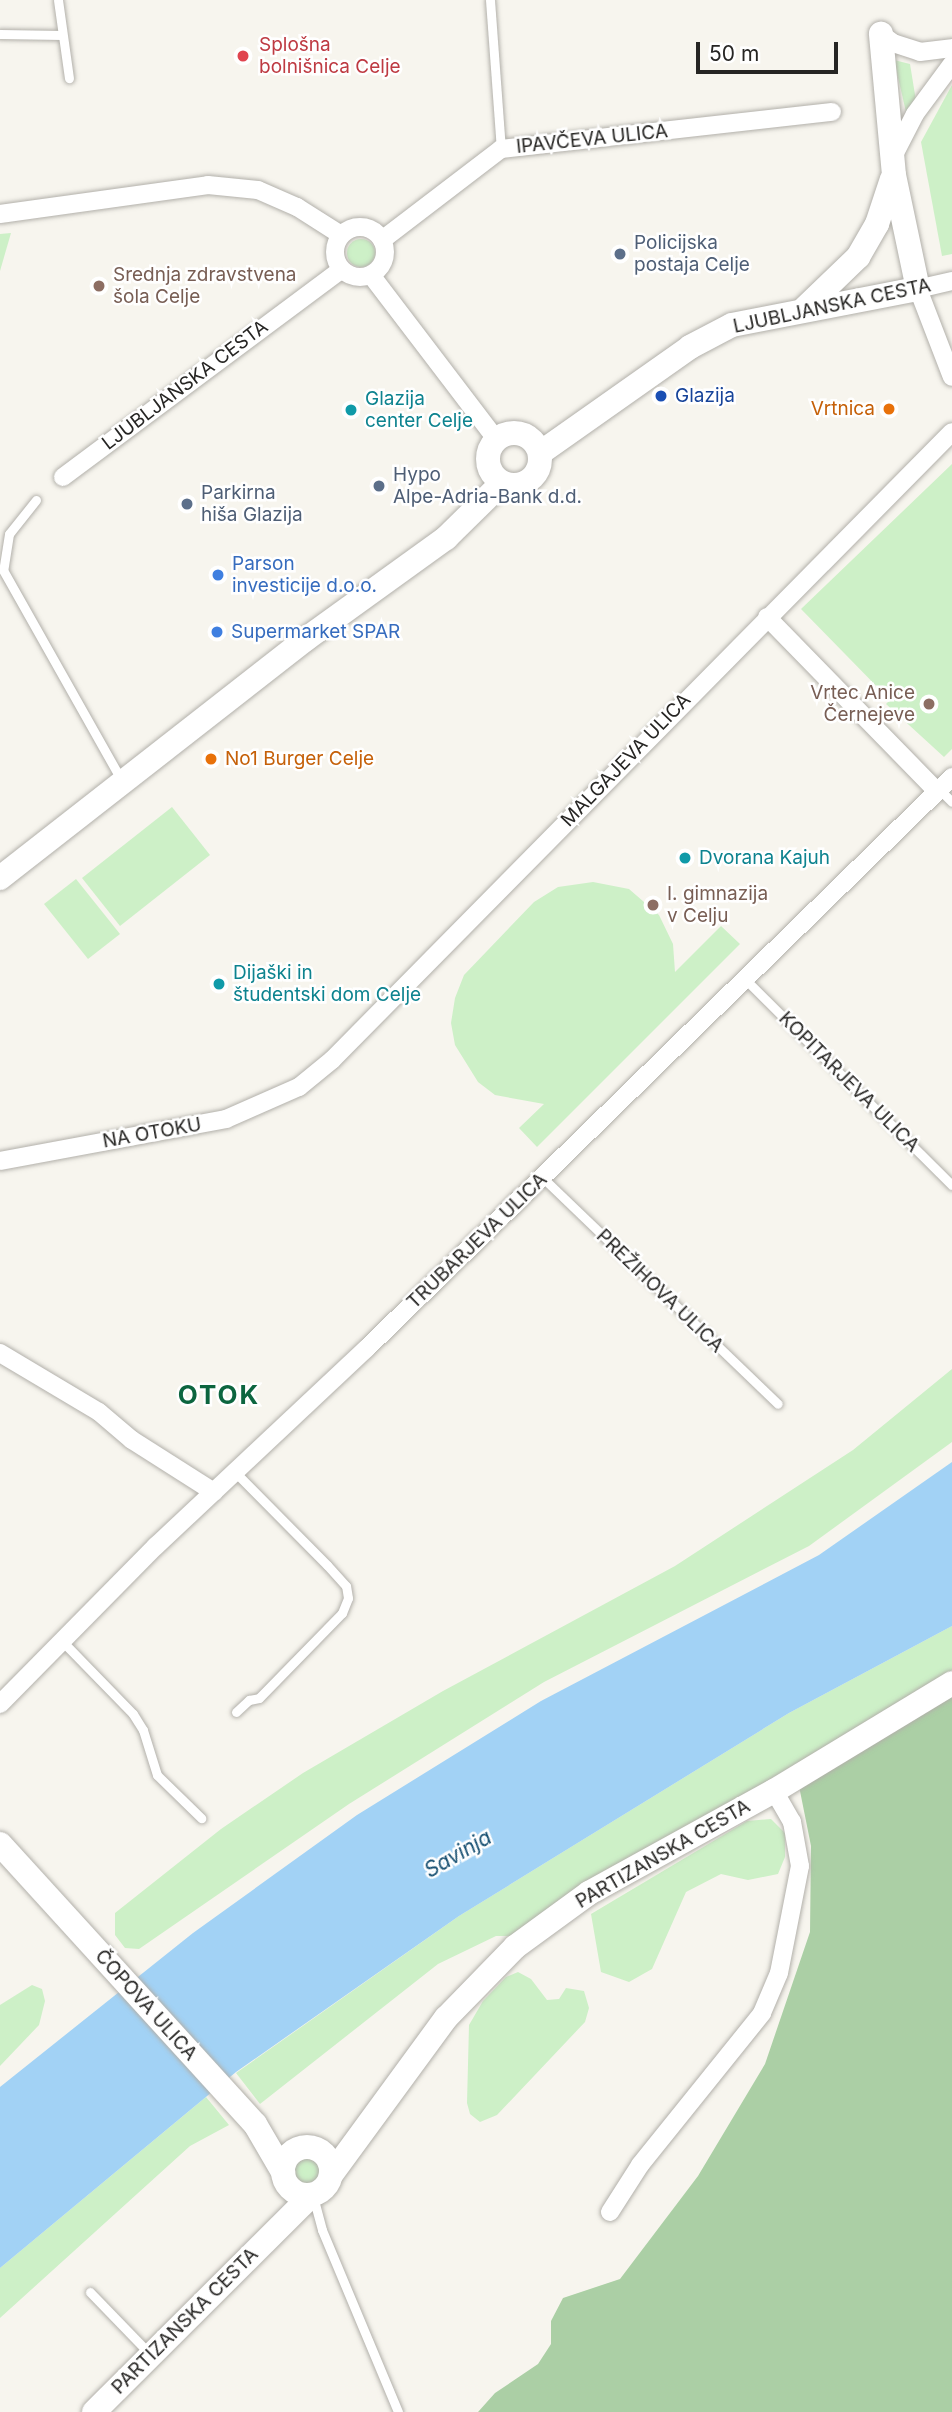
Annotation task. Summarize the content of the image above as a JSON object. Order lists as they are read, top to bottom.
{
  "streets": {
    "street": [
      "IPAVČEVA ULICA",
      "LJUBLJANSKA CESTA",
      "MALGAJEVA ULICA",
      "NA OTOKU",
      "TRUBARJEVA ULICA",
      "PARTIZANSKA CESTA",
      "ČOPOVA ULICA"
    ],
    "lane": ["KOPITARJEVA ULICA", "PREŽIHOVA ULICA"]
  },
  "crossings": [
    ["IPAVČEVA ULICA", "LJUBLJANSKA CESTA"],
    ["MALGAJEVA ULICA", "NA OTOKU"],
    ["KOPITARJEVA ULICA", "TRUBARJEVA ULICA"],
    ["TRUBARJEVA ULICA", "PREŽIHOVA ULICA"],
    ["PARTIZANSKA CESTA", "ČOPOVA ULICA"]
  ],
  "districts": ["OTOK"],
  "water": ["Savinja"],
  "places": [
    "Splošna bolnišnica Celje",
    "Policijska postaja Celje",
    "Srednja zdravstvena šola Celje",
    "Glazija",
    "Vrtnica",
    "Glazija center Celje",
    "Hypo Alpe-Adria-Bank d.d.",
    "Parkirna hiša Glazija",
    "Parson investicije d.o.o.",
    "Supermarket SPAR",
    "Vrtec Anice Černejeve",
    "No1 Burger Celje",
    "Dvorana Kajuh",
    "I. gimnazija v Celju",
    "Dijaški in študentski dom Celje"
  ],
  "scale_bar": "50 m"
}
